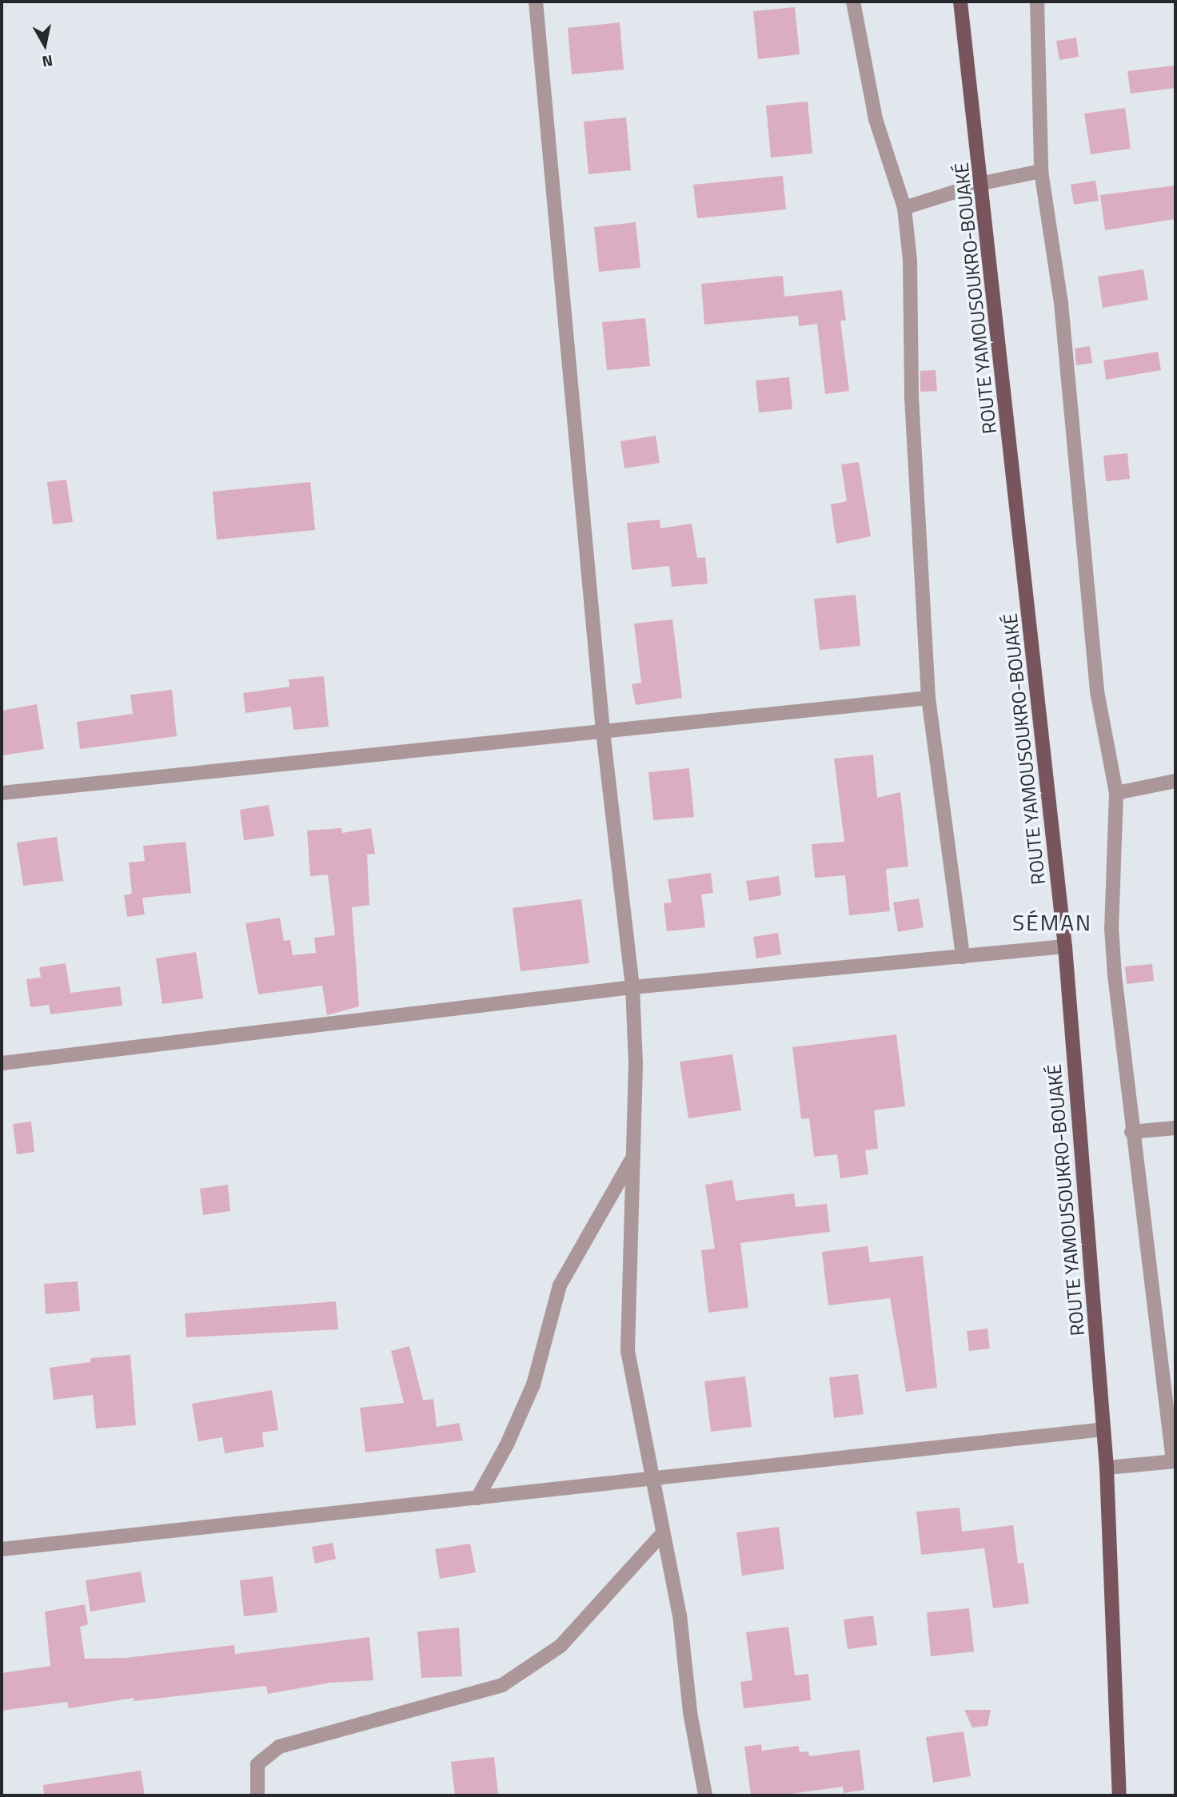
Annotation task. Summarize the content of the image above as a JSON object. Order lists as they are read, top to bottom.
{
  "streets": {
    "main road": ["ROUTE YAMOUSOUKRO-BOUAKÉ"]
  },
  "districts": ["SÉMAN"],
  "north": "bottom"
}
